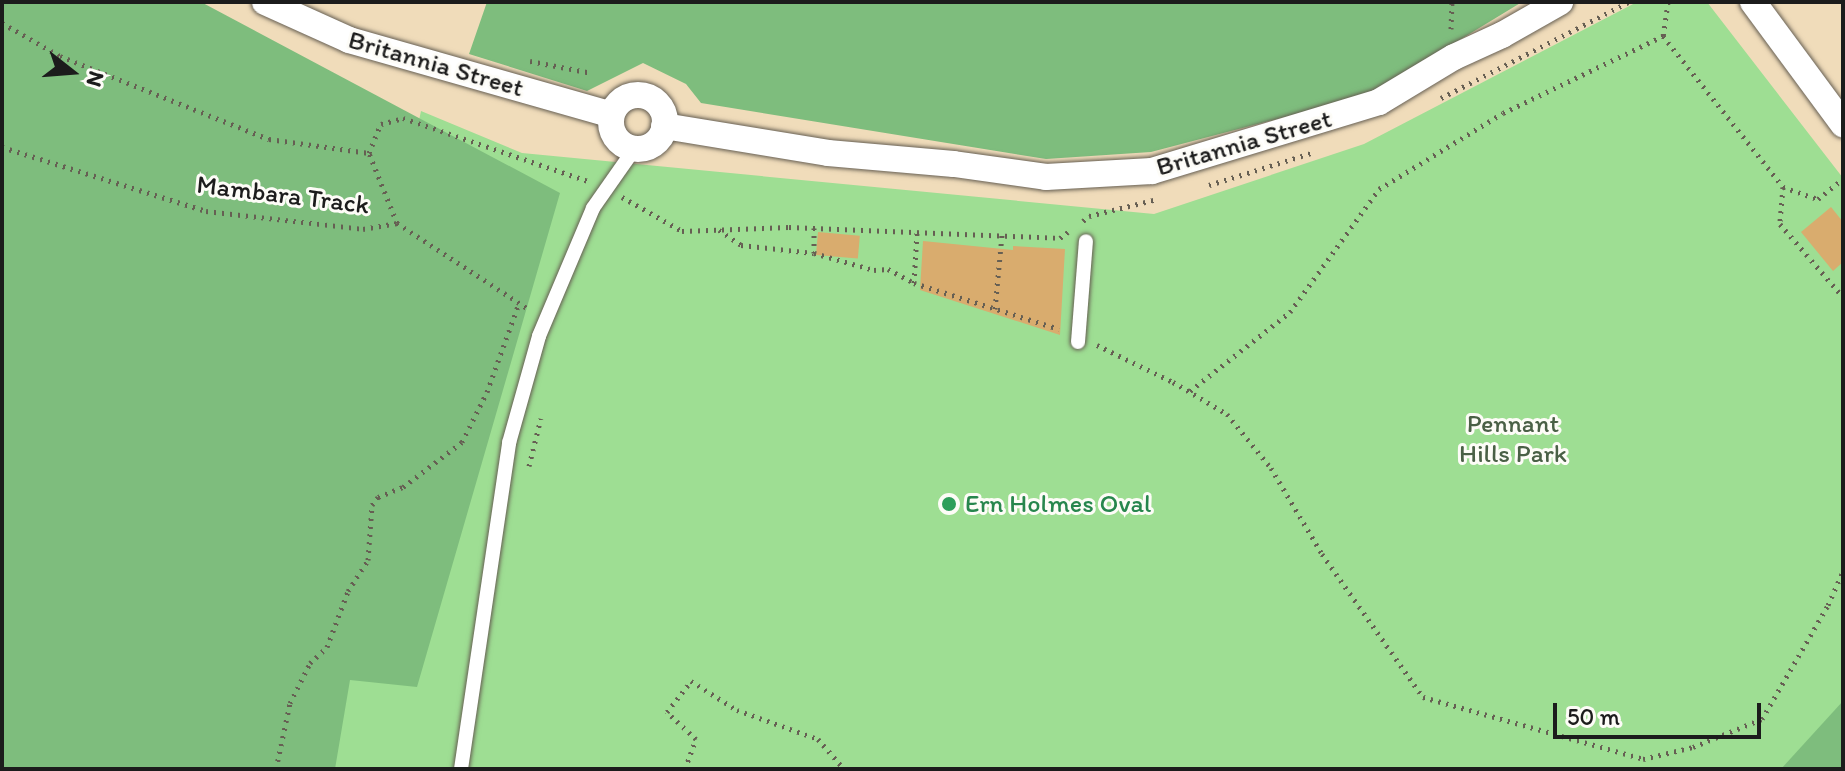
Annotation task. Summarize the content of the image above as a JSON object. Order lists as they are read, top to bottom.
{
  "streets": {
    "street": ["Britannia Street"],
    "path": ["Mambara Track"]
  },
  "parks": ["Pennant Hills Park"],
  "places": ["Ern Holmes Oval"],
  "scale_bar": "50 m",
  "north": "right"
}
